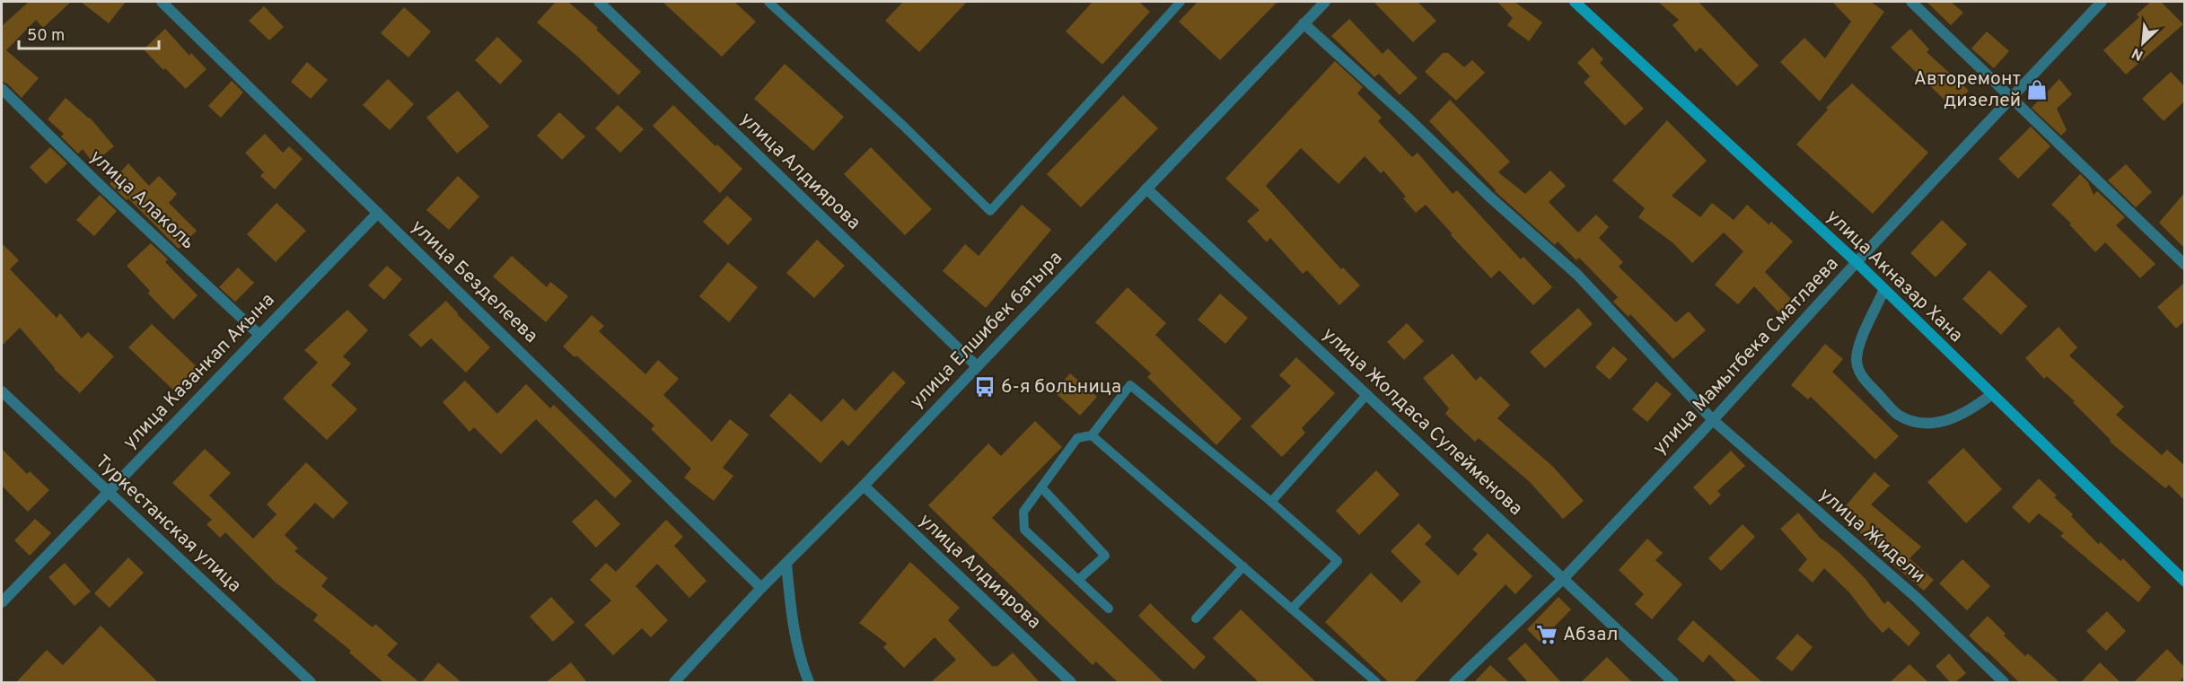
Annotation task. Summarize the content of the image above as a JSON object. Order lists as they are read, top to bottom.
{
  "streets": {
    "main road": ["улица Акназар Хана"],
    "street": [
      "улица Алдиярова",
      "улица Алаколь",
      "улица Безделеева",
      "улица Елшибек батыра",
      "улица Мамытбека Сматлаева",
      "улица Казанкап Акына",
      "улица Жолдаса Сулейменова",
      "Туркестанская улица",
      "улица Жидели"
    ]
  },
  "crossings": [
    ["улица Алдиярова", "улица Елшибек батыра"],
    ["улица Алаколь", "улица Казанкап Акына"],
    ["улица Акназар Хана", "улица Мамытбека Сматлаева"],
    ["улица Безделеева", "улица Елшибек батыра"],
    ["улица Безделеева", "улица Казанкап Акына"],
    ["улица Елшибек батыра", "улица Жолдаса Сулейменова"],
    ["улица Елшибек батыра", "улица Жидели"],
    ["улица Мамытбека Сматлаева", "улица Жолдаса Сулейменова"],
    ["улица Мамытбека Сматлаева", "улица Жидели"],
    ["улица Казанкап Акына", "Туркестанская улица"]
  ],
  "places": {
    "shop": ["Авторемонт дизелей"],
    "bus stop": ["6-я больница"],
    "supermarket": ["Абзал"]
  },
  "scale_bar": "50 m",
  "north": "bottom left"
}
